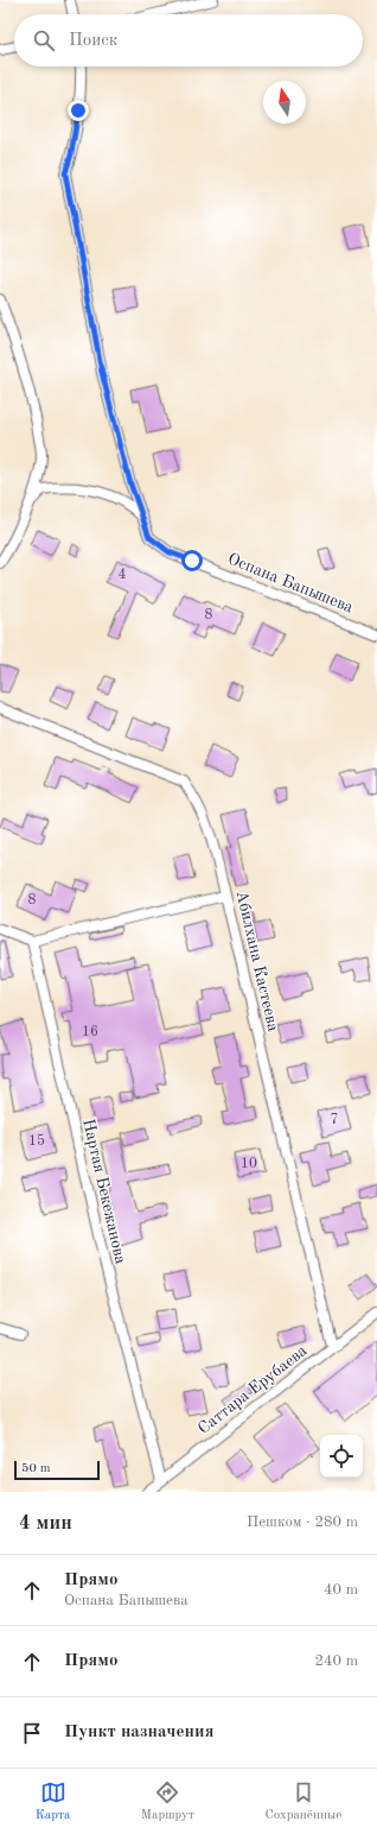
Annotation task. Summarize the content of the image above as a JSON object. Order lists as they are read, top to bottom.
{
  "streets": {
    "street": [
      "Оспана Бапышева",
      "Абилхана Кастеева",
      "Нартая Бекежанова",
      "Саттара Ерубаева"
    ]
  },
  "crossings": [
    ["Абилхана Кастеева", "Саттара Ерубаева"],
    ["Нартая Бекежанова", "Саттара Ерубаева"]
  ],
  "house_numbers": [
    "4",
    "8",
    "8",
    "16",
    "7",
    "15",
    "10"
  ],
  "scale_bar": "50 m",
  "north": "top",
  "page": {
    "search": "Поиск",
    "scale": "50 m",
    "heading": ["4 мин", "Пешком · 280 m"],
    "list": [
      ["Прямо", "Оспана Бапышева", "40 m"],
      ["Прямо", "240 m"],
      "Пункт назначения"
    ],
    "nav": ["Карта", "Маршрут", "Сохранённые"]
  }
}
